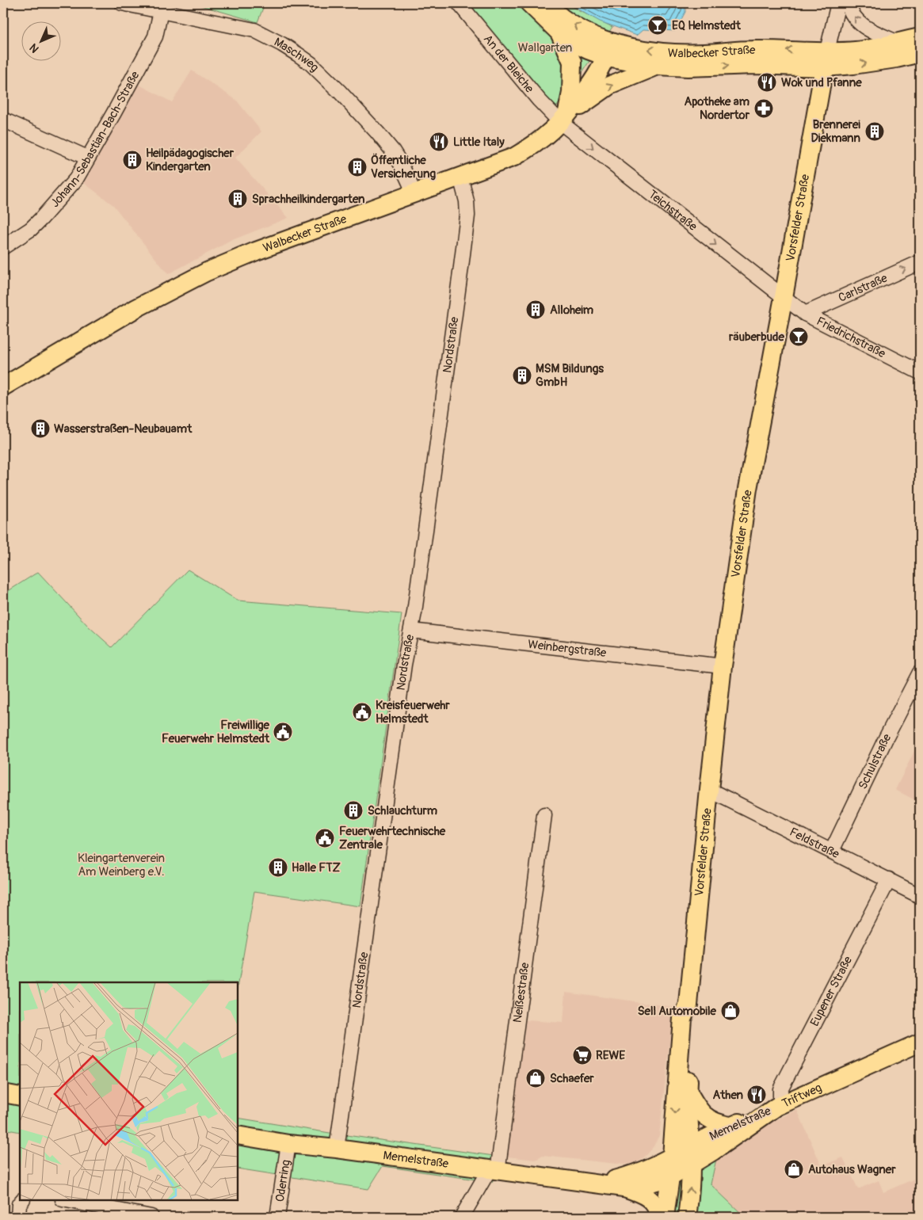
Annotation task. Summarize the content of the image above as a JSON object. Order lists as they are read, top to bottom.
{
  "streets": {
    "main road": [
      "Walbecker Straße",
      "Vorsfelder Straße",
      "Triftweg",
      "Memelstraße"
    ],
    "street": [
      "Maschweg",
      "An der Bleiche",
      "Johann-Sebastian-Bach-Straße",
      "Teichstraße",
      "Carlstraße",
      "Friedrichstraße",
      "Nordstraße",
      "Weinbergstraße",
      "Schulstraße",
      "Feldstraße",
      "Eupener Straße",
      "Neißestraße",
      "Oderring"
    ]
  },
  "crossings": [
    ["Walbecker Straße", "Maschweg"],
    ["Walbecker Straße", "An der Bleiche"],
    ["Walbecker Straße", "Teichstraße"],
    ["Walbecker Straße", "Vorsfelder Straße"],
    ["Walbecker Straße", "Nordstraße"],
    ["Maschweg", "Johann-Sebastian-Bach-Straße"],
    ["An der Bleiche", "Teichstraße"],
    ["Teichstraße", "Vorsfelder Straße"],
    ["Teichstraße", "Friedrichstraße"],
    ["Vorsfelder Straße", "Friedrichstraße"],
    ["Vorsfelder Straße", "Weinbergstraße"],
    ["Vorsfelder Straße", "Feldstraße"],
    ["Vorsfelder Straße", "Triftweg"],
    ["Vorsfelder Straße", "Memelstraße"],
    ["Carlstraße", "Friedrichstraße"],
    ["Nordstraße", "Weinbergstraße"],
    ["Nordstraße", "Memelstraße"],
    ["Schulstraße", "Feldstraße"],
    ["Feldstraße", "Eupener Straße"],
    ["Eupener Straße", "Triftweg"],
    ["Eupener Straße", "Memelstraße"],
    ["Neißestraße", "Memelstraße"],
    ["Triftweg", "Memelstraße"],
    ["Memelstraße", "Oderring"]
  ],
  "one_way": ["Teichstraße", "Carlstraße"],
  "parks": ["Wallgarten", "Kleingartenverein Am Weinberg e.V."],
  "places": {
    "bar": ["EQ Helmstedt", "räuberbude"],
    "restaurant": ["Wok und Pfanne", "Little Italy", "Athen"],
    "pharmacy": ["Apotheke am Nordertor"],
    "building": [
      "Brennerei Diekmann",
      "Heilpädagogischer Kindergarten",
      "Öffentliche Versicherung",
      "Sprachheilkindergarten",
      "Alloheim",
      "MSM Bildungs GmbH",
      "Wasserstraßen-Neubauamt",
      "Schlauchturm",
      "Halle FTZ"
    ],
    "public building": ["Kreisfeuerwehr Helmstedt", "Freiwillige Feuerwehr Helmstedt", "Feuerwehrtechnische Zentrale"],
    "shop": ["Sell Automobile", "Schaefer", "Autohaus Wagner"],
    "supermarket": ["REWE"]
  },
  "north": "bottom left"
}
